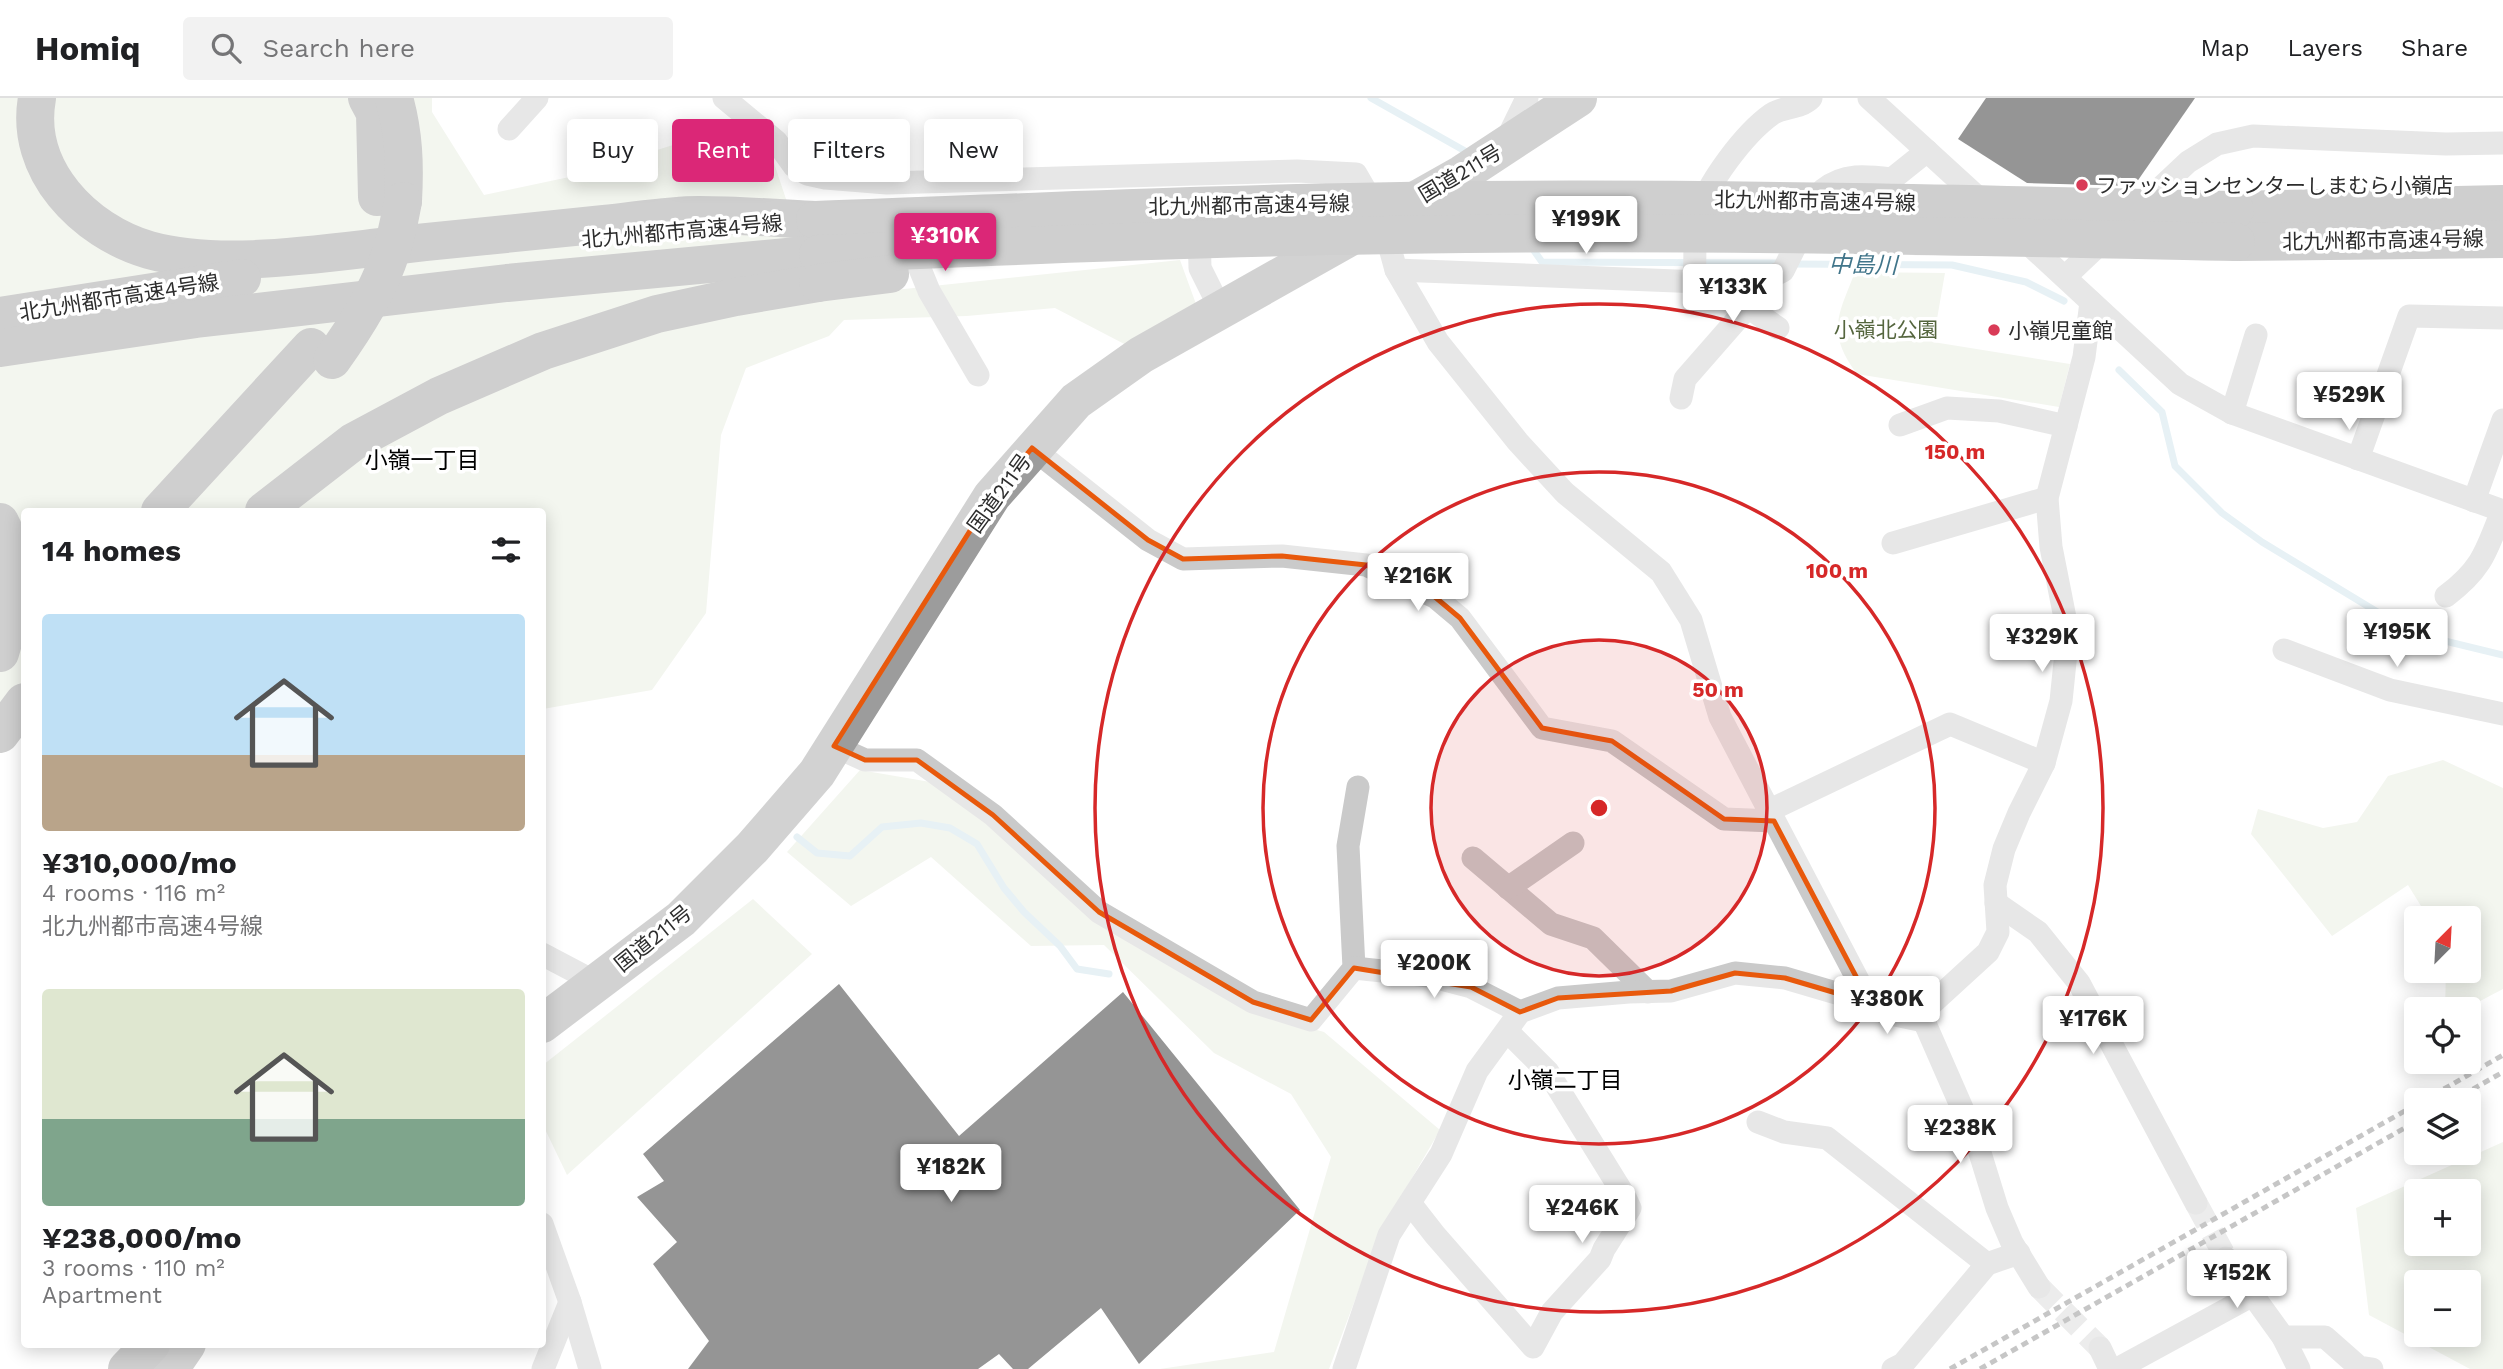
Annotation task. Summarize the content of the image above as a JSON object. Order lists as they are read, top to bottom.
{
  "streets": {
    "highway": ["国道211号", "北九州都市高速4号線"]
  },
  "districts": ["小嶺一丁目", "小嶺二丁目"],
  "water": ["中島川"],
  "parks": ["小嶺北公園"],
  "places": ["ファッションセンターしまむら小嶺店", "小嶺児童館"],
  "north": "top right",
  "page": {
    "header": "Homiq",
    "search": "Search here",
    "nav": ["Map", "Layers", "Share"],
    "chip": [
      "Buy",
      "Rent",
      "Filters",
      "New"
    ],
    "price": [
      "¥199K",
      "¥310K",
      "¥133K",
      "¥529K",
      "¥216K",
      "¥195K",
      "¥329K",
      "¥200K",
      "¥380K",
      "¥176K",
      "¥238K",
      "¥182K",
      "¥246K",
      "¥152K"
    ],
    "heading": "14 homes",
    "list": [
      {
        "name": "¥310,000/mo",
        "note": "4 rooms · 116 m² · 北九州都市高速4号線"
      },
      {
        "name": "¥238,000/mo",
        "note": "3 rooms · 110 m² · Apartment"
      }
    ],
    "map_buttons": ["+", "−"]
  },
  "rings": ["150 m", "100 m", "50 m"]
}
